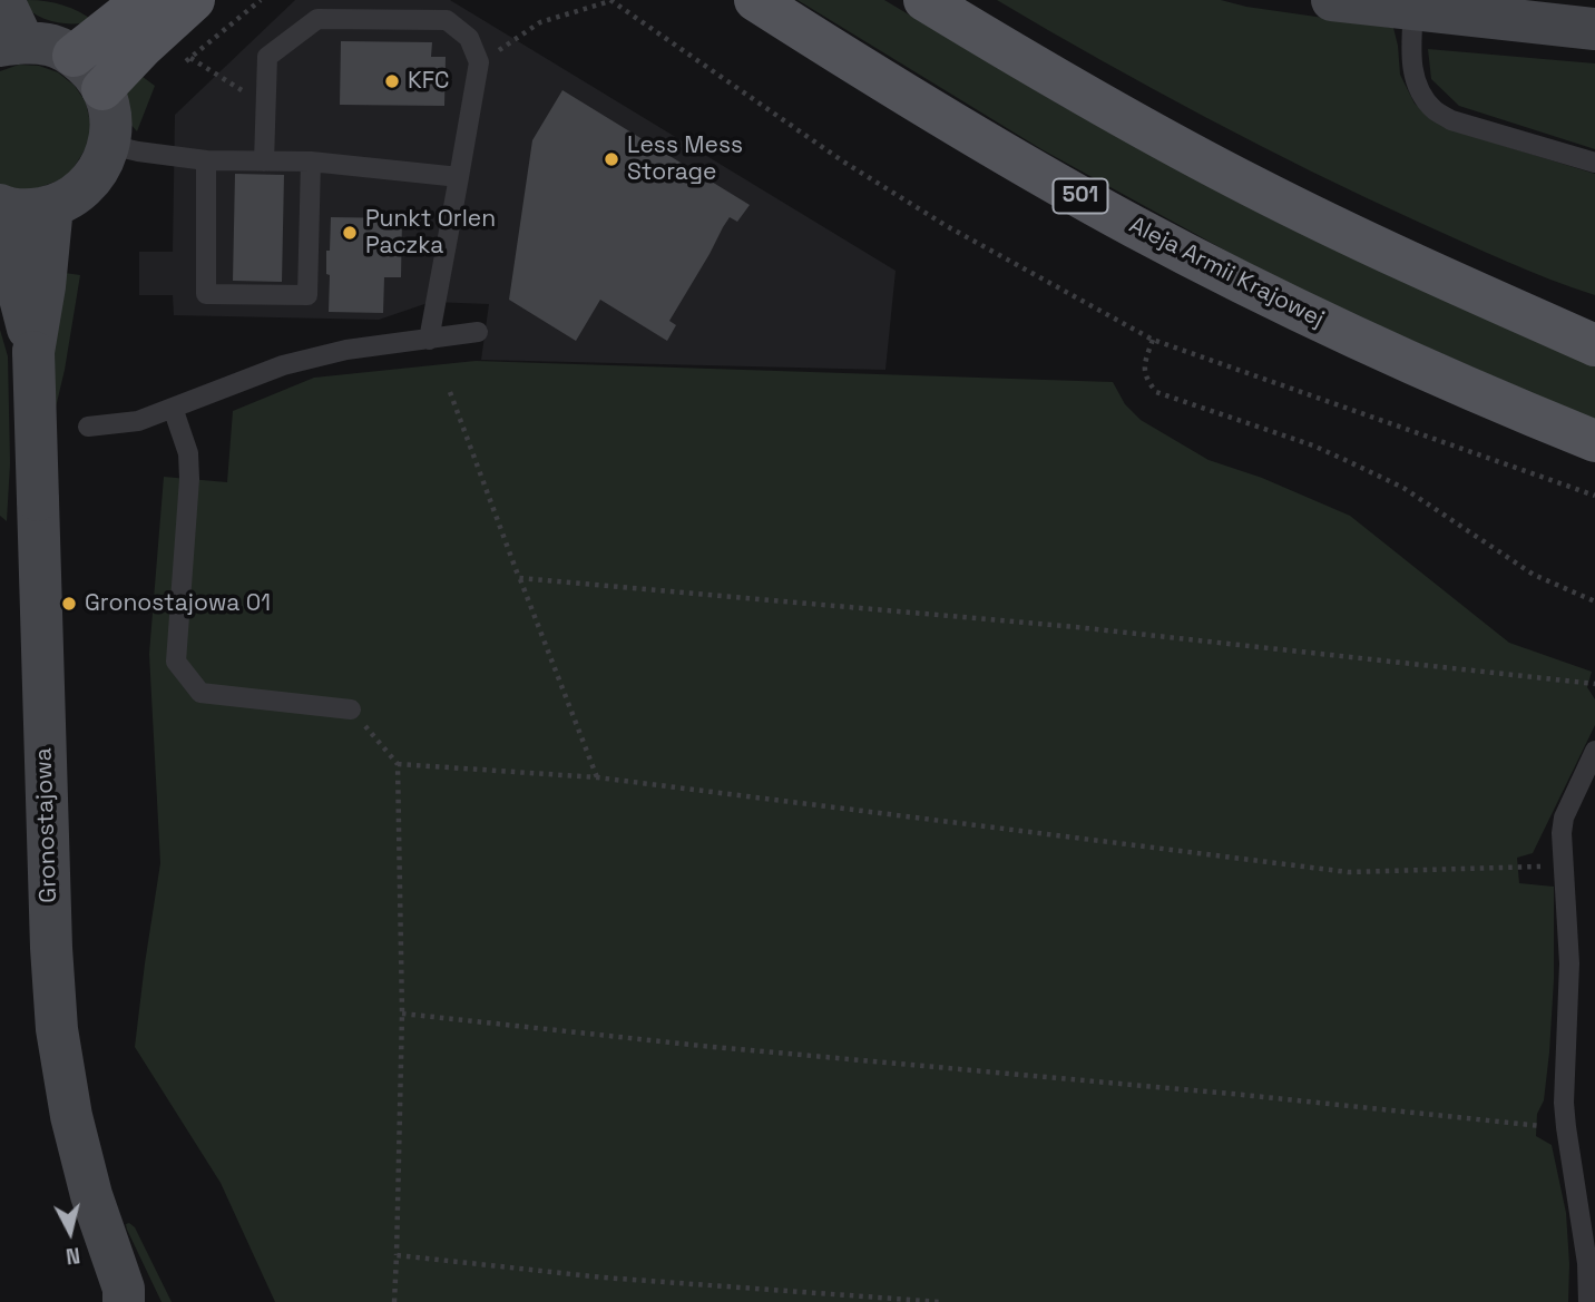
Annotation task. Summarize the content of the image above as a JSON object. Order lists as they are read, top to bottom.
{
  "streets": {
    "main road": ["501", "Aleja Armii Krajowej"],
    "street": ["Gronostajowa"]
  },
  "places": [
    "KFC",
    "Less Mess Storage",
    "Punkt Orlen Paczka",
    "Gronostajowa 01"
  ],
  "north": "bottom"
}
